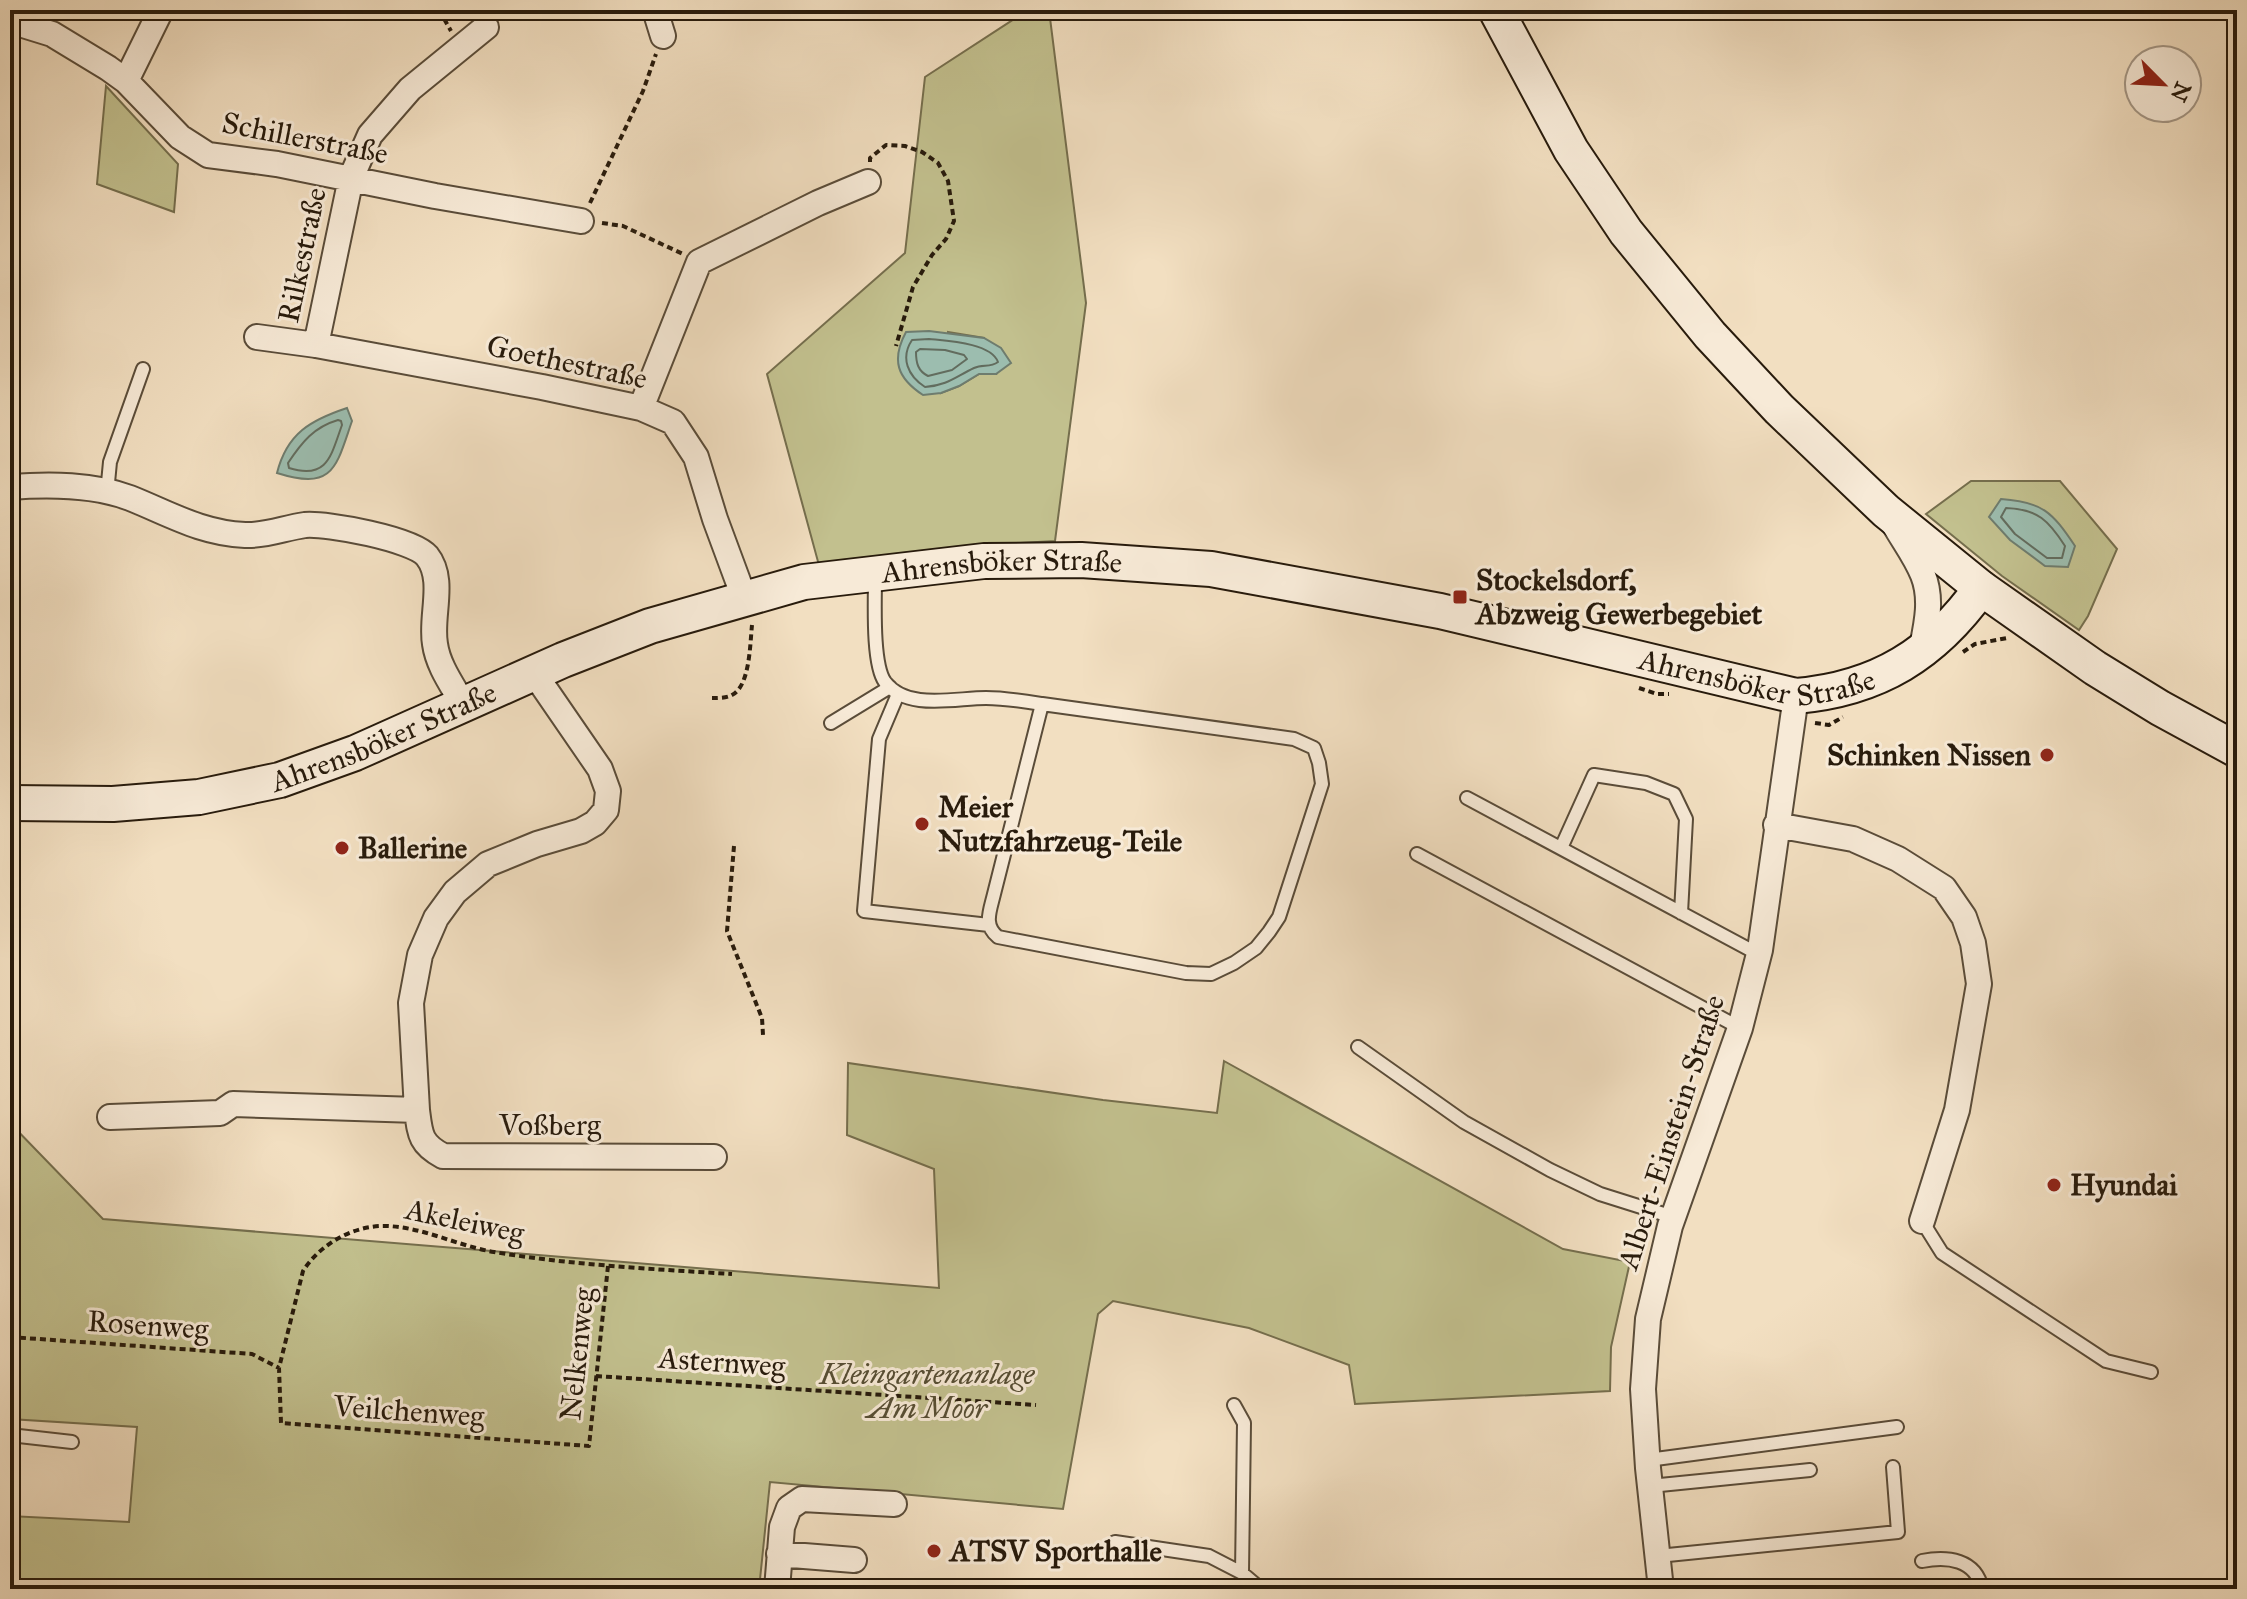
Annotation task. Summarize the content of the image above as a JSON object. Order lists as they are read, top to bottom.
{
  "streets": {
    "street": [
      "Schillerstraße",
      "Rilkestraße",
      "Goethestraße",
      "Ahrensböker Straße",
      "Voßberg",
      "Albert-Einstein-Straße"
    ],
    "path": [
      "Akeleiweg",
      "Rosenweg",
      "Nelkenweg",
      "Asternweg",
      "Veilchenweg"
    ]
  },
  "crossings": [
    ["Schillerstraße", "Rilkestraße"],
    ["Rilkestraße", "Goethestraße"],
    ["Goethestraße", "Ahrensböker Straße"],
    ["Ahrensböker Straße", "Voßberg"],
    ["Ahrensböker Straße", "Albert-Einstein-Straße"],
    ["Akeleiweg", "Rosenweg"],
    ["Akeleiweg", "Nelkenweg"],
    ["Akeleiweg", "Veilchenweg"],
    ["Rosenweg", "Veilchenweg"],
    ["Nelkenweg", "Asternweg"],
    ["Nelkenweg", "Veilchenweg"]
  ],
  "parks": ["Kleingartenanlage Am Moor"],
  "places": {
    "transit": ["Stockelsdorf, Abzweig Gewerbegebiet"],
    "other": [
      "Schinken Nissen",
      "Meier Nutzfahrzeug-Teile",
      "Ballerine",
      "Hyundai",
      "ATSV Sporthalle"
    ]
  },
  "north": "bottom right"
}
